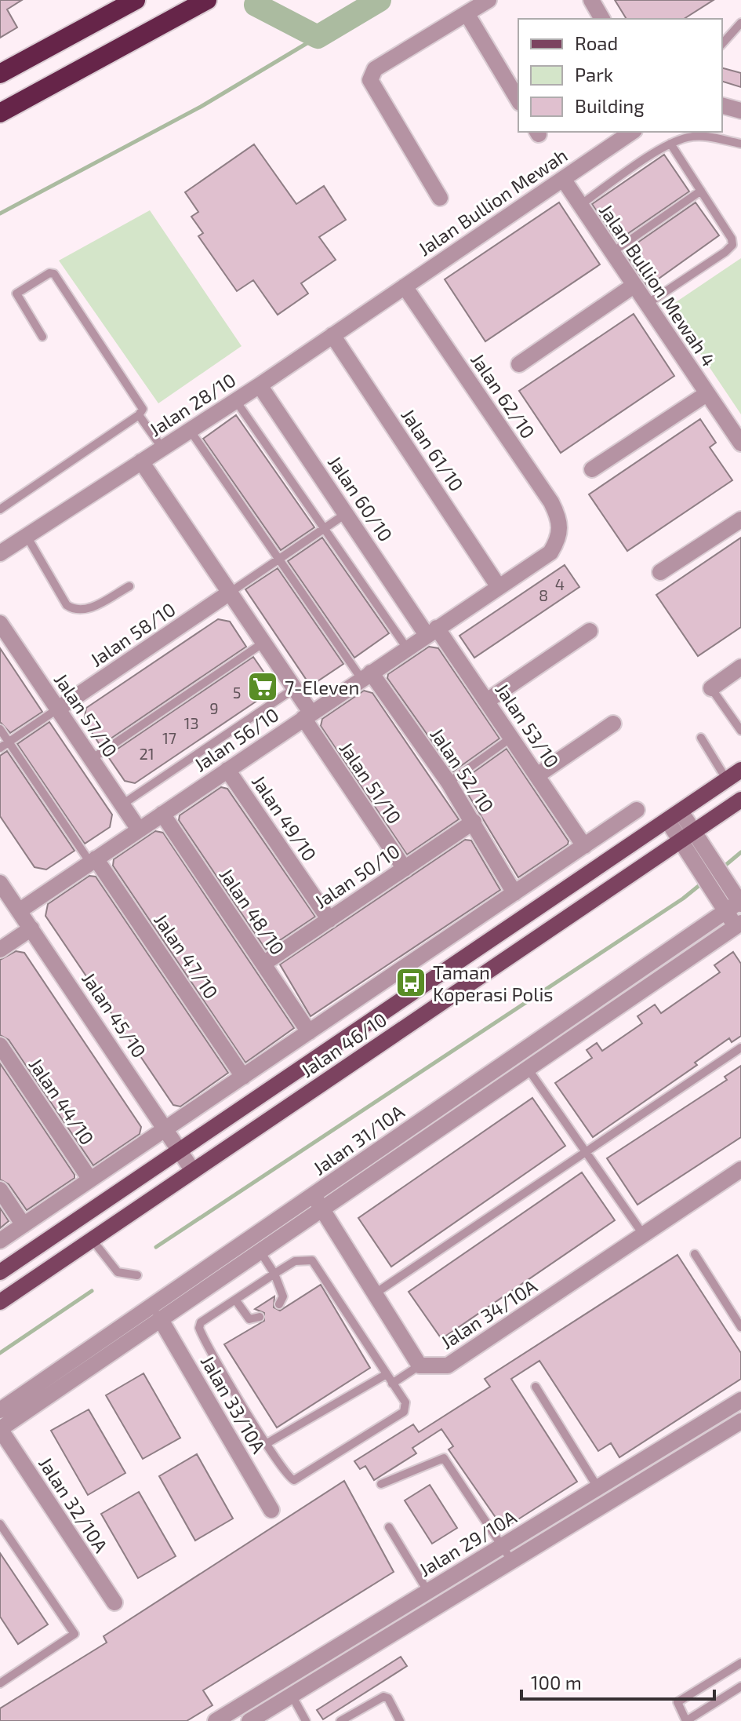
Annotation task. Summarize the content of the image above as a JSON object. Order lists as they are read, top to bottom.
{
  "streets": {
    "main road": ["Jalan 46/10"],
    "street": [
      "Jalan Bullion Mewah",
      "Jalan Bullion Mewah 4",
      "Jalan 62/10",
      "Jalan 28/10",
      "Jalan 61/10",
      "Jalan 60/10",
      "Jalan 58/10",
      "Jalan 57/10",
      "Jalan 53/10",
      "Jalan 56/10",
      "Jalan 52/10",
      "Jalan 51/10",
      "Jalan 49/10",
      "Jalan 50/10",
      "Jalan 48/10",
      "Jalan 47/10",
      "Jalan 45/10",
      "Jalan 44/10",
      "Jalan 31/10A",
      "Jalan 34/10A",
      "Jalan 33/10A",
      "Jalan 32/10A",
      "Jalan 29/10A"
    ]
  },
  "crossings": [
    ["Jalan Bullion Mewah", "Jalan Bullion Mewah 4"],
    ["Jalan Bullion Mewah", "Jalan 62/10"],
    ["Jalan Bullion Mewah", "Jalan 28/10"],
    ["Jalan 62/10", "Jalan 28/10"],
    ["Jalan 62/10", "Jalan 56/10"],
    ["Jalan 28/10", "Jalan 61/10"],
    ["Jalan 28/10", "Jalan 60/10"],
    ["Jalan 61/10", "Jalan 56/10"],
    ["Jalan 60/10", "Jalan 53/10"],
    ["Jalan 60/10", "Jalan 56/10"],
    ["Jalan 58/10", "Jalan 57/10"],
    ["Jalan 57/10", "Jalan 56/10"],
    ["Jalan 53/10", "Jalan 56/10"],
    ["Jalan 53/10", "Jalan 46/10"],
    ["Jalan 56/10", "Jalan 52/10"],
    ["Jalan 56/10", "Jalan 51/10"],
    ["Jalan 56/10", "Jalan 49/10"],
    ["Jalan 56/10", "Jalan 48/10"],
    ["Jalan 56/10", "Jalan 47/10"],
    ["Jalan 56/10", "Jalan 45/10"],
    ["Jalan 52/10", "Jalan 50/10"],
    ["Jalan 52/10", "Jalan 46/10"],
    ["Jalan 51/10", "Jalan 50/10"],
    ["Jalan 49/10", "Jalan 50/10"],
    ["Jalan 50/10", "Jalan 48/10"],
    ["Jalan 48/10", "Jalan 46/10"],
    ["Jalan 47/10", "Jalan 46/10"],
    ["Jalan 45/10", "Jalan 46/10"],
    ["Jalan 46/10", "Jalan 44/10"],
    ["Jalan 31/10A", "Jalan 33/10A"],
    ["Jalan 31/10A", "Jalan 32/10A"]
  ],
  "places": {
    "supermarket": ["7-Eleven"],
    "bus stop": ["Taman Koperasi Polis"]
  },
  "house_numbers": [
    "4",
    "8",
    "5",
    "9",
    "13",
    "17",
    "21"
  ],
  "legend": ["Road", "Park", "Building"],
  "scale_bar": "100 m"
}
